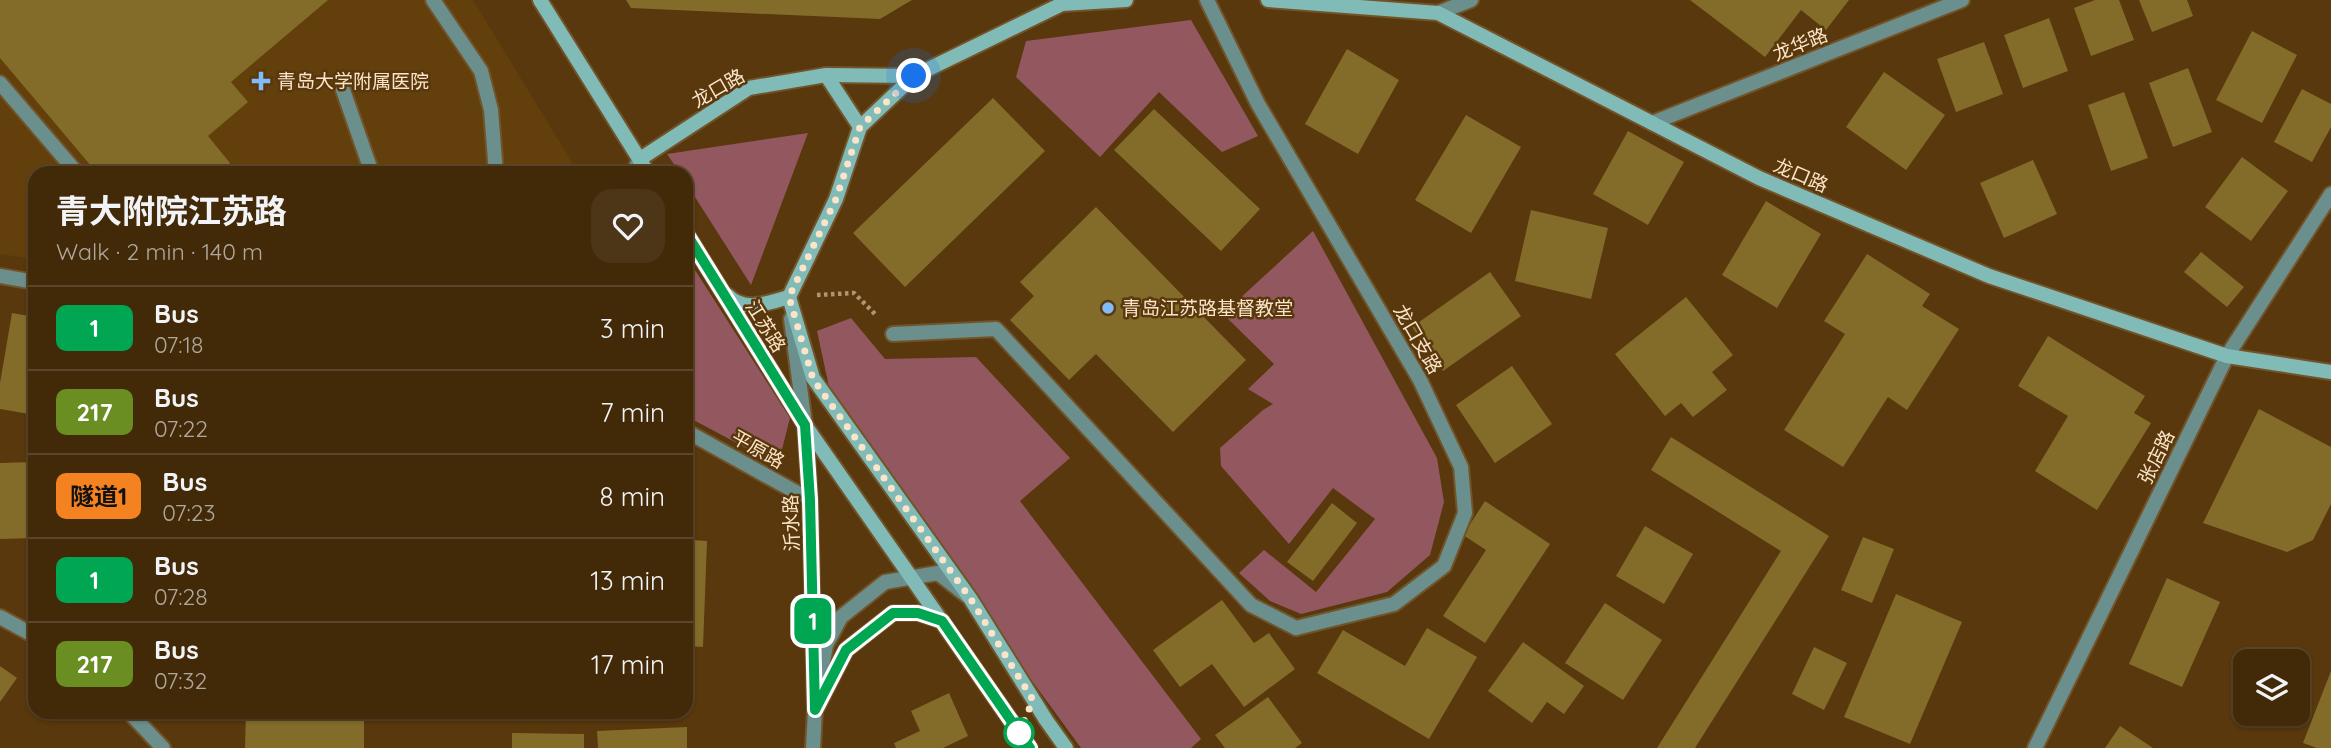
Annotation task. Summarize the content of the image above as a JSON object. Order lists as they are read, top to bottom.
{
  "streets": {
    "main road": ["龙口路", "江苏路"],
    "street": [
      "龙华路",
      "龙口支路",
      "平原路",
      "张店路",
      "沂水路"
    ]
  },
  "crossings": [
    ["龙华路", "龙口路"],
    ["龙口路", "江苏路"],
    ["龙口路", "张店路"],
    ["龙口路", "沂水路"],
    ["江苏路", "沂水路"],
    ["平原路", "沂水路"]
  ],
  "places": {
    "health": ["青岛大学附属医院"],
    "other": ["青岛江苏路基督教堂"]
  },
  "lines": ["bus line 1"],
  "page": {
    "on_map": "1",
    "heading": ["青大附院江苏路", "Walk · 2 min · 140 m"],
    "list": [
      {
        "mark": "1",
        "name": "Bus",
        "note": "07:18",
        "value": "3 min"
      },
      {
        "mark": "217",
        "name": "Bus",
        "note": "07:22",
        "value": "7 min"
      },
      {
        "mark": "隧道1",
        "name": "Bus",
        "note": "07:23",
        "value": "8 min"
      },
      {
        "mark": "1",
        "name": "Bus",
        "note": "07:28",
        "value": "13 min"
      },
      {
        "mark": "217",
        "name": "Bus",
        "note": "07:32",
        "value": "17 min"
      }
    ]
  }
}
